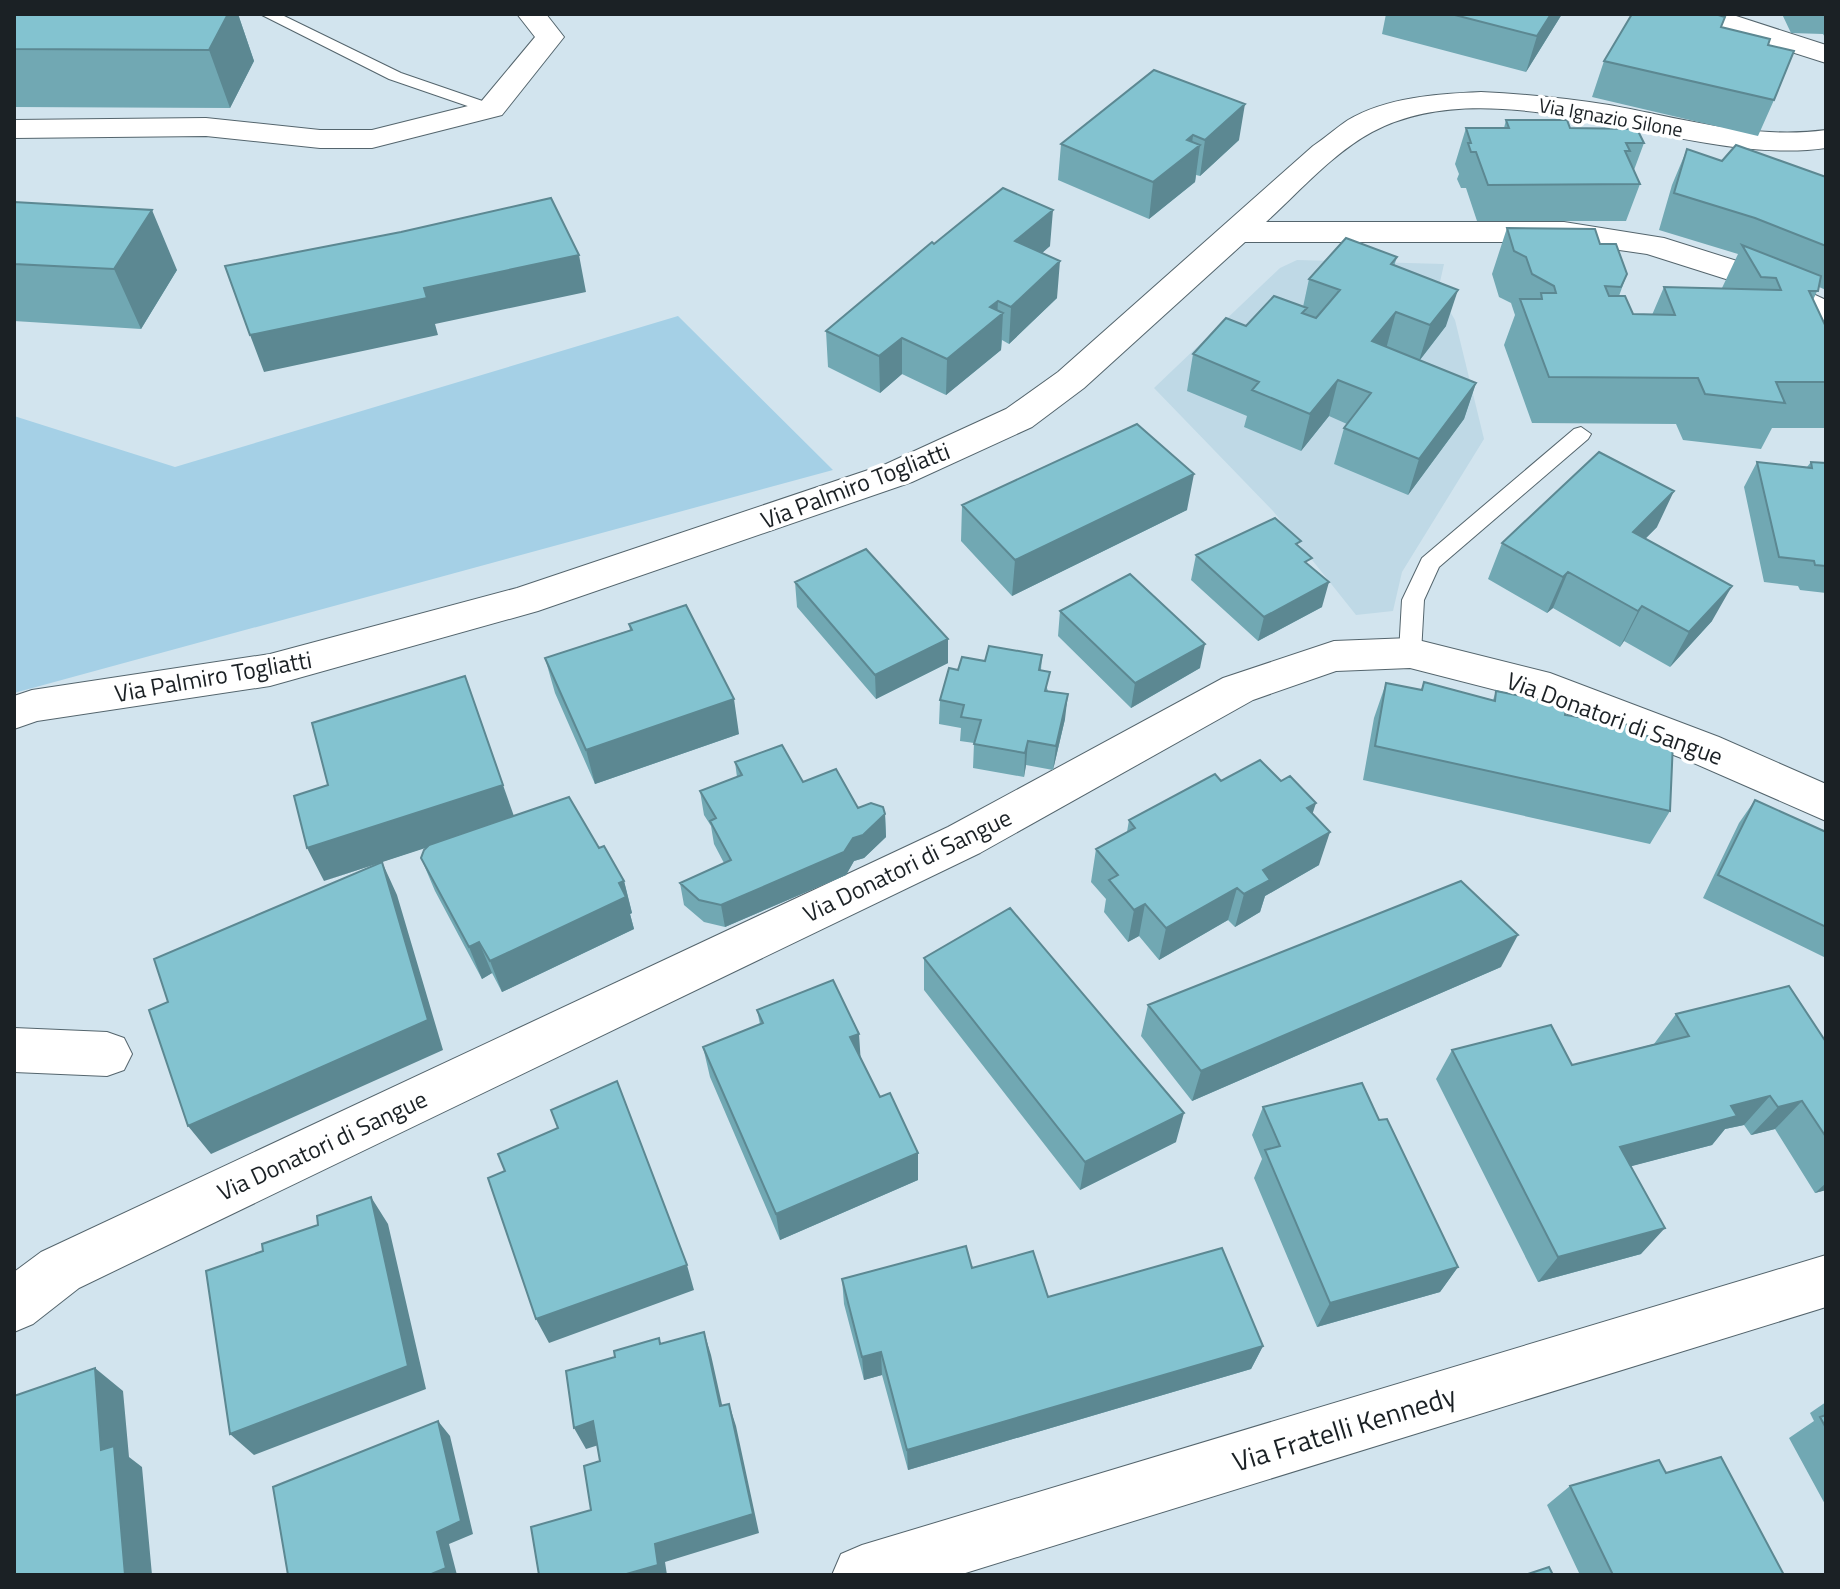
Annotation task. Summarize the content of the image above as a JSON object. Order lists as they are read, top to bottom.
{
  "streets": {
    "street": [
      "Via Ignazio Silone",
      "Via Palmiro Togliatti",
      "Via Donatori di Sangue",
      "Via Fratelli Kennedy"
    ]
  },
  "crossings": [
    ["Via Ignazio Silone", "Via Palmiro Togliatti"]
  ]
}
